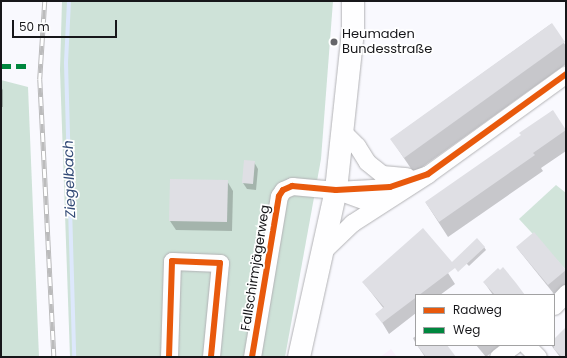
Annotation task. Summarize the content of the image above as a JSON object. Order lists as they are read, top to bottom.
{
  "streets": {
    "street": ["Fallschirmjägerweg"]
  },
  "water": ["Ziegelbach"],
  "places": ["Heumaden Bundesstraße"],
  "legend": ["Radweg", "Weg"],
  "scale_bar": "50 m"
}
